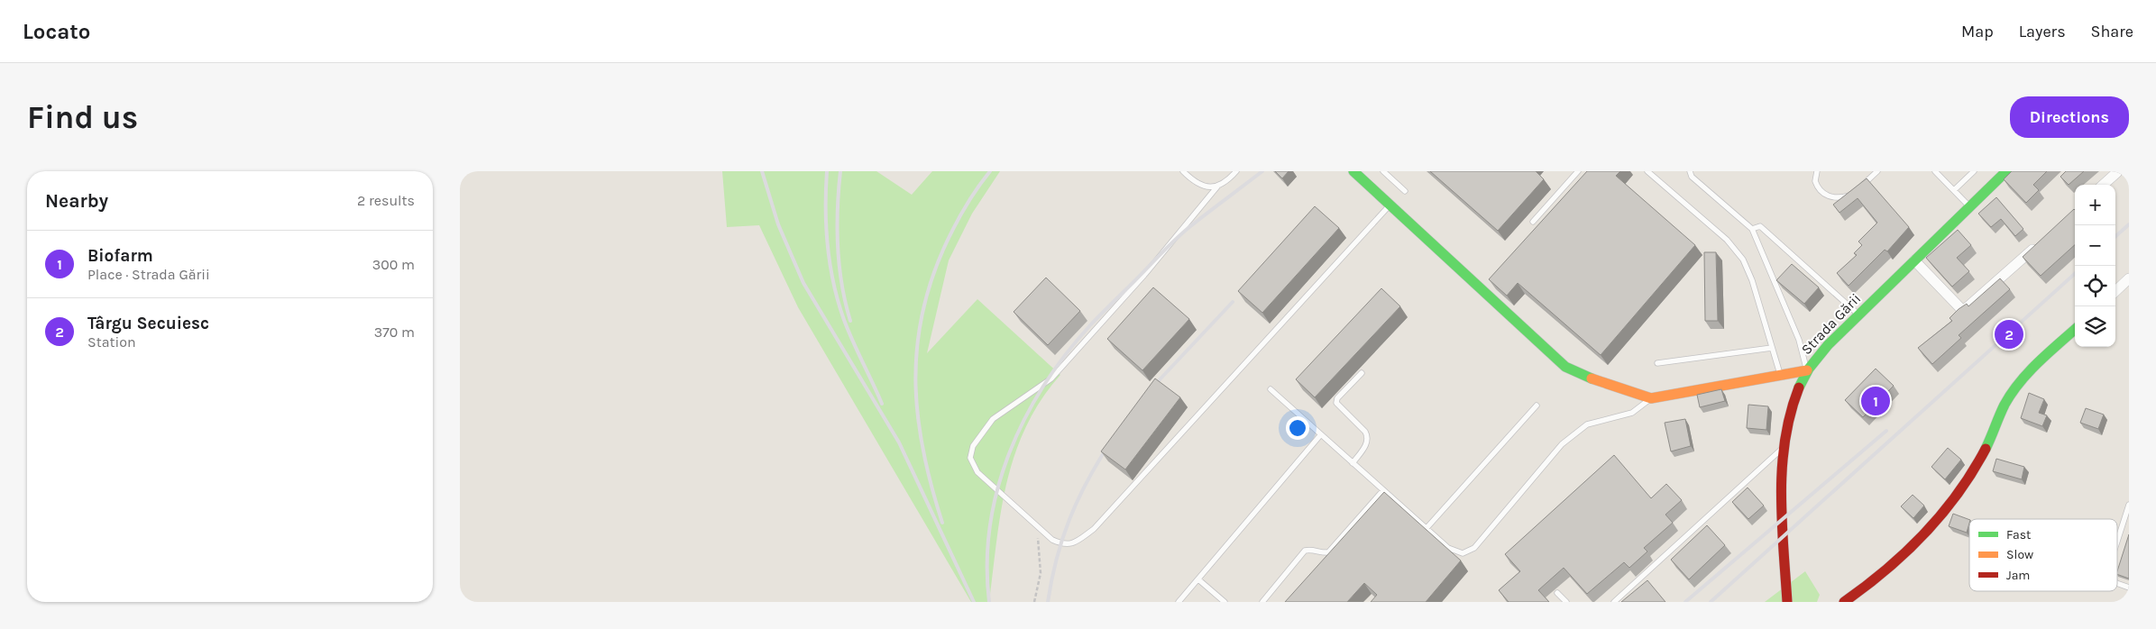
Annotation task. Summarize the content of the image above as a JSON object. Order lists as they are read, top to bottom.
{
  "streets": {
    "street": ["Strada Gării"]
  },
  "legend": ["Fast", "Slow", "Jam"],
  "page": {
    "header": "Locato",
    "nav": ["Map", "Layers", "Share"],
    "buttons": "Directions",
    "title": "Find us",
    "heading": ["Nearby", "2 results"],
    "map_buttons": ["+", "−"],
    "list": [
      {
        "mark": "1",
        "name": "Biofarm",
        "note": "Place · Strada Gării",
        "value": "300 m"
      },
      {
        "mark": "2",
        "name": "Târgu Secuiesc",
        "note": "Station",
        "value": "370 m"
      }
    ],
    "pins": ["2", "1"]
  }
}
